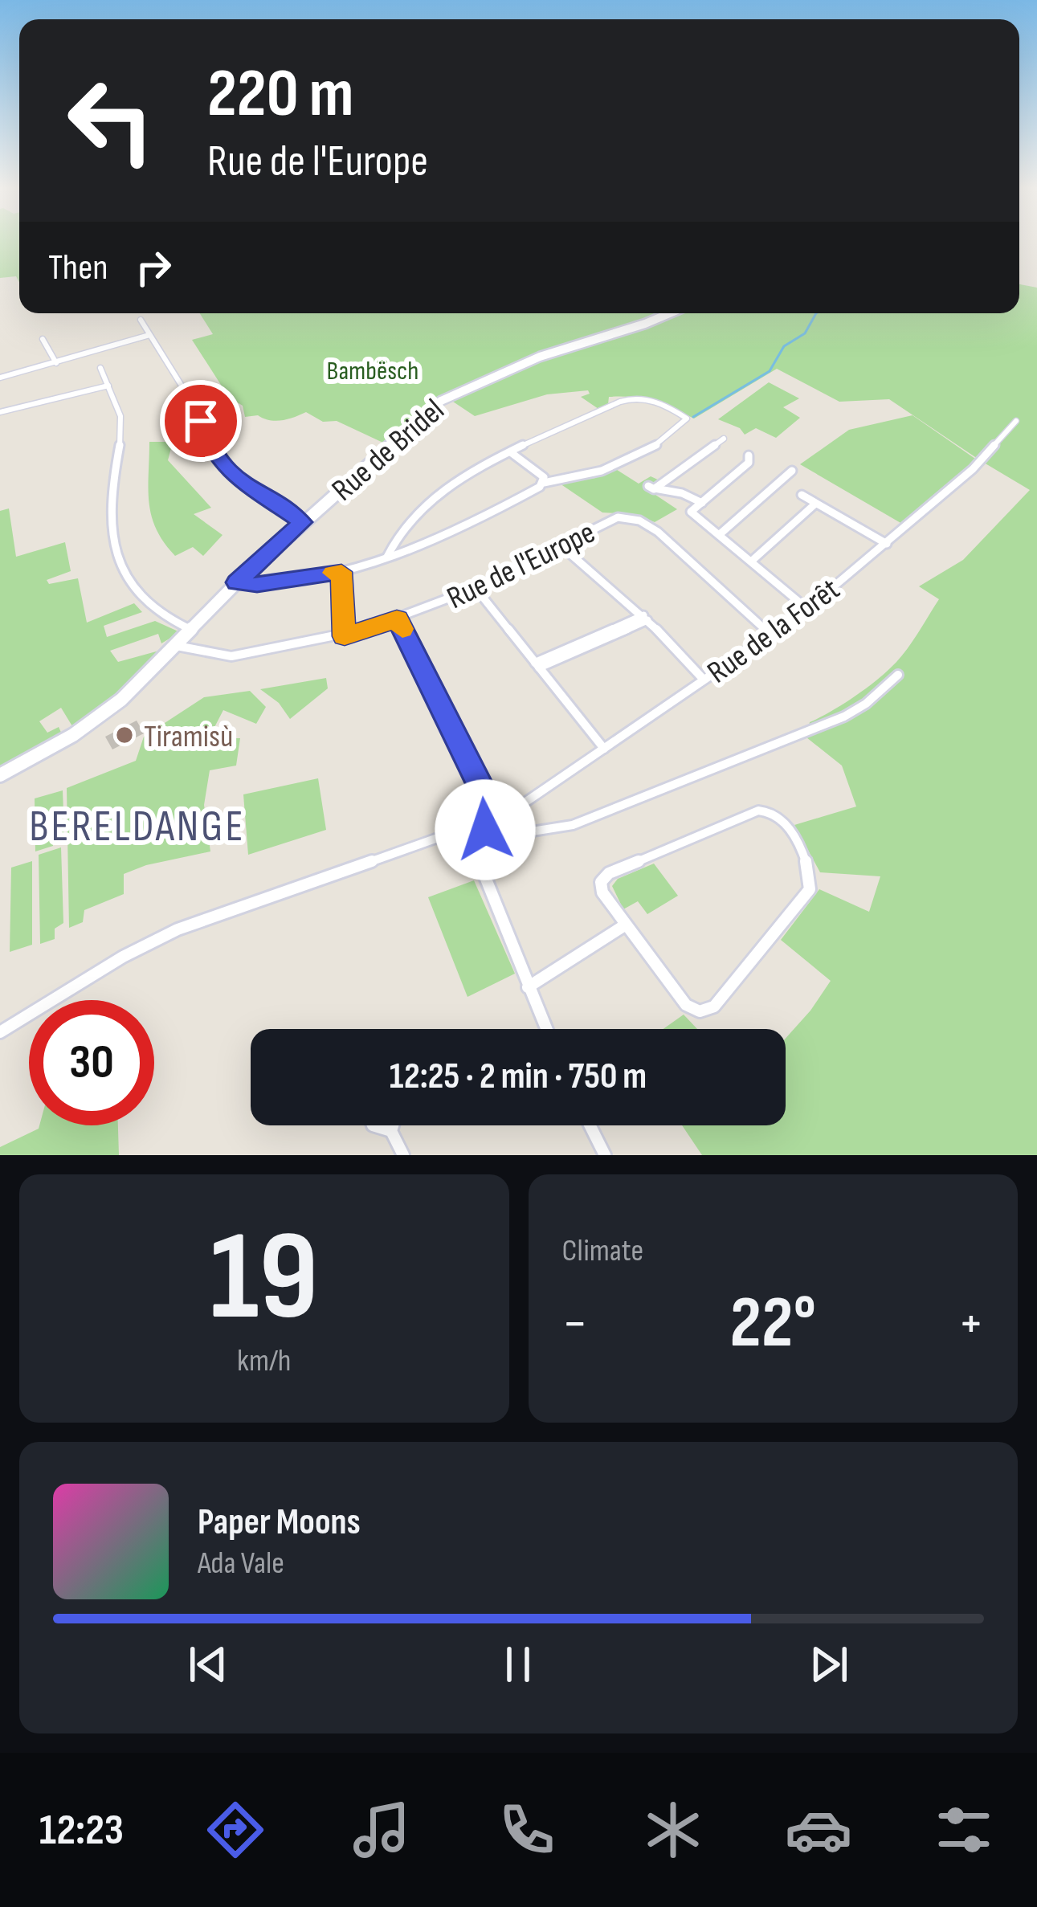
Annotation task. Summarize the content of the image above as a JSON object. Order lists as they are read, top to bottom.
{
  "streets": {
    "main road": ["Rue de Bridel"],
    "street": ["Rue de l'Europe", "Rue de la Forêt"]
  },
  "crossings": [
    ["Rue de Bridel", "Rue de l'Europe"],
    ["Rue de l'Europe", "Rue de la Forêt"]
  ],
  "districts": ["BERELDANGE"],
  "parks": ["Bambësch"],
  "places": ["Tiramisù"],
  "page": {
    "turn": ["220 m", "Rue de l'Europe"],
    "then": "Then",
    "limit": "30",
    "trip": "12:25 · 2 min · 750 m",
    "tile": [
      ["19", "km/h"],
      "Climate"
    ],
    "heat": ["−", "22°", "+"],
    "song": ["Paper Moons", "Ada Vale"],
    "tabs": "12:23"
  }
}
